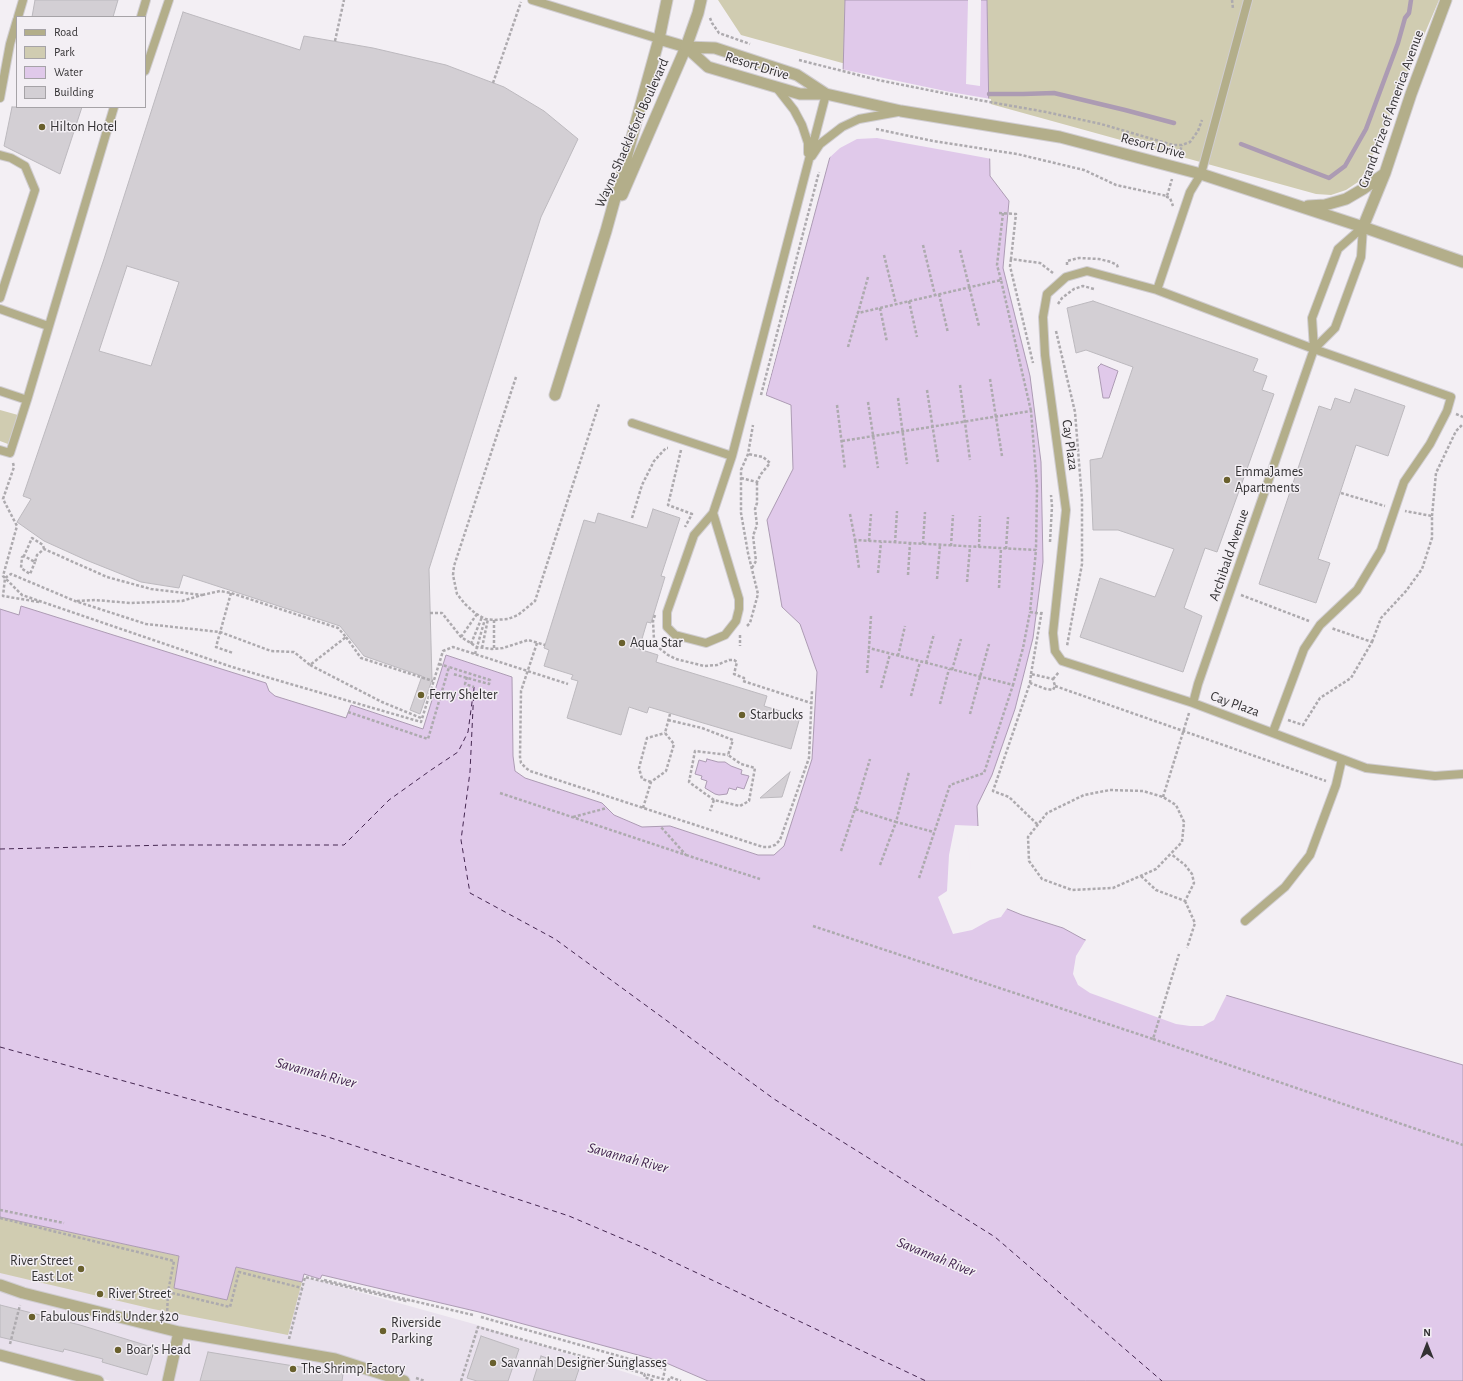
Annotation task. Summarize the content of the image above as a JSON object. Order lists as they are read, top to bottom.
{
  "streets": {
    "street": ["Resort Drive", "Grand Prize of America Avenue", "Wayne Shackleford Boulevard"],
    "lane": ["Cay Plaza", "Archibald Avenue"]
  },
  "crossings": [
    ["Resort Drive", "Grand Prize of America Avenue"],
    ["Resort Drive", "Wayne Shackleford Boulevard"],
    ["Resort Drive", "Archibald Avenue"],
    ["Grand Prize of America Avenue", "Archibald Avenue"],
    ["Cay Plaza", "Archibald Avenue"]
  ],
  "water": ["Savannah River"],
  "places": [
    "Hilton Hotel",
    "EmmaJames Apartments",
    "Aqua Star",
    "Ferry Shelter",
    "Starbucks",
    "River Street East Lot",
    "River Street",
    "Fabulous Finds Under $20",
    "Riverside Parking",
    "Boar's Head",
    "Savannah Designer Sunglasses",
    "The Shrimp Factory"
  ],
  "legend": [
    "Road",
    "Park",
    "Water",
    "Building"
  ],
  "north": "top"
}
